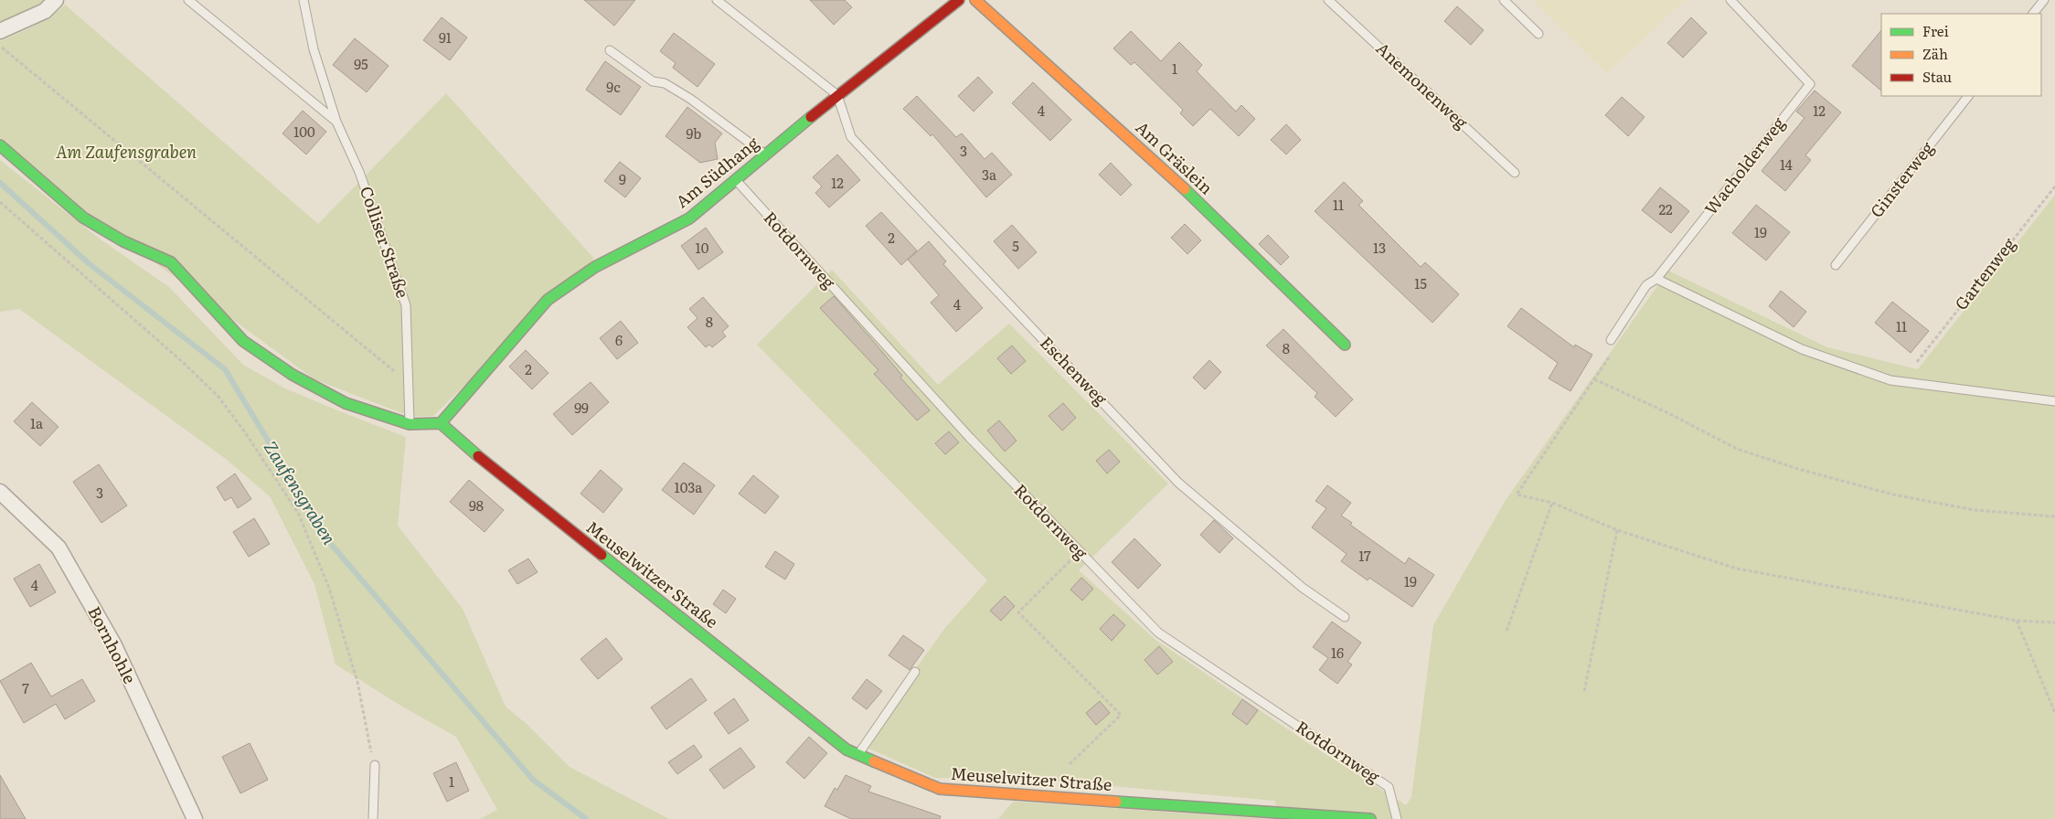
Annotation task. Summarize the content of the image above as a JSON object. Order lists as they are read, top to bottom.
{
  "streets": {
    "street": [
      "Am Gräslein",
      "Am Südhang",
      "Meuselwitzer Straße",
      "Bornhohle"
    ],
    "lane": [
      "Anemonenweg",
      "Wacholderweg",
      "Ginsterweg",
      "Colliser Straße",
      "Rotdornweg",
      "Eschenweg"
    ],
    "path": ["Gartenweg"]
  },
  "crossings": [
    ["Am Südhang", "Rotdornweg"],
    ["Am Südhang", "Eschenweg"],
    ["Am Südhang", "Meuselwitzer Straße"]
  ],
  "water": ["Zaufensgraben"],
  "parks": ["Am Zaufensgraben"],
  "house_numbers": [
    "91",
    "95",
    "1",
    "9c",
    "4",
    "12",
    "100",
    "9b",
    "3",
    "14",
    "3a",
    "9",
    "12",
    "11",
    "22",
    "19",
    "2",
    "5",
    "10",
    "13",
    "15",
    "4",
    "8",
    "11",
    "6",
    "8",
    "2",
    "99",
    "1a",
    "103a",
    "3",
    "98",
    "17",
    "19",
    "4",
    "16",
    "7",
    "1"
  ],
  "legend": ["Frei", "Zäh", "Stau"]
}
